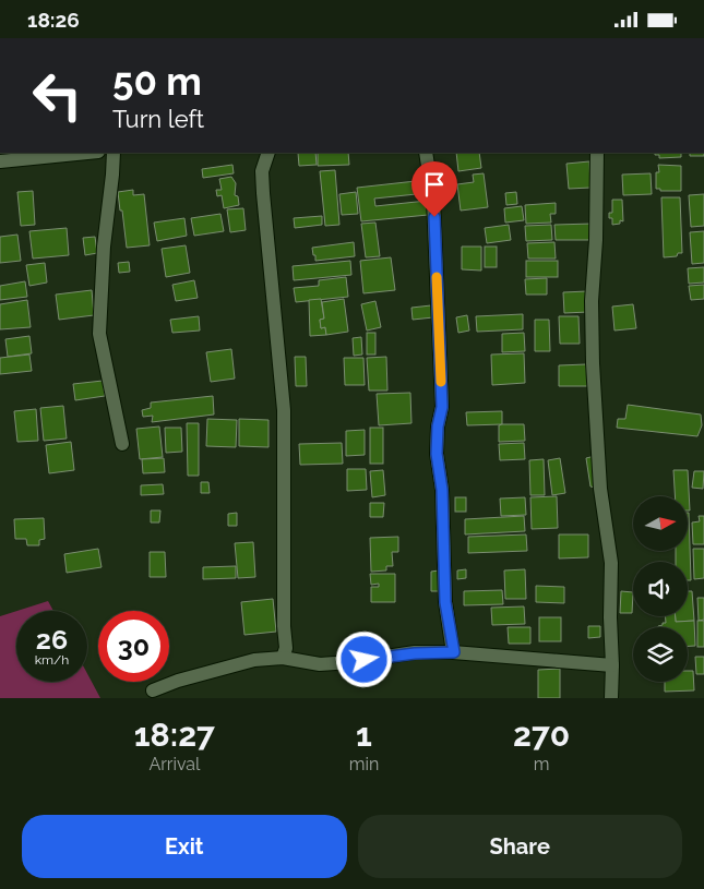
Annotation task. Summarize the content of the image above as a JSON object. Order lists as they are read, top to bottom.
{
  "north": "right",
  "page": {
    "status": "18:26",
    "turn": ["50 m", "Turn left"],
    "speed": "26 km/h",
    "limit": "30",
    "eta": [
      "18:27",
      "Arrival",
      "1",
      "min",
      "270",
      "m"
    ],
    "buttons": ["Exit", "Share"]
  }
}
